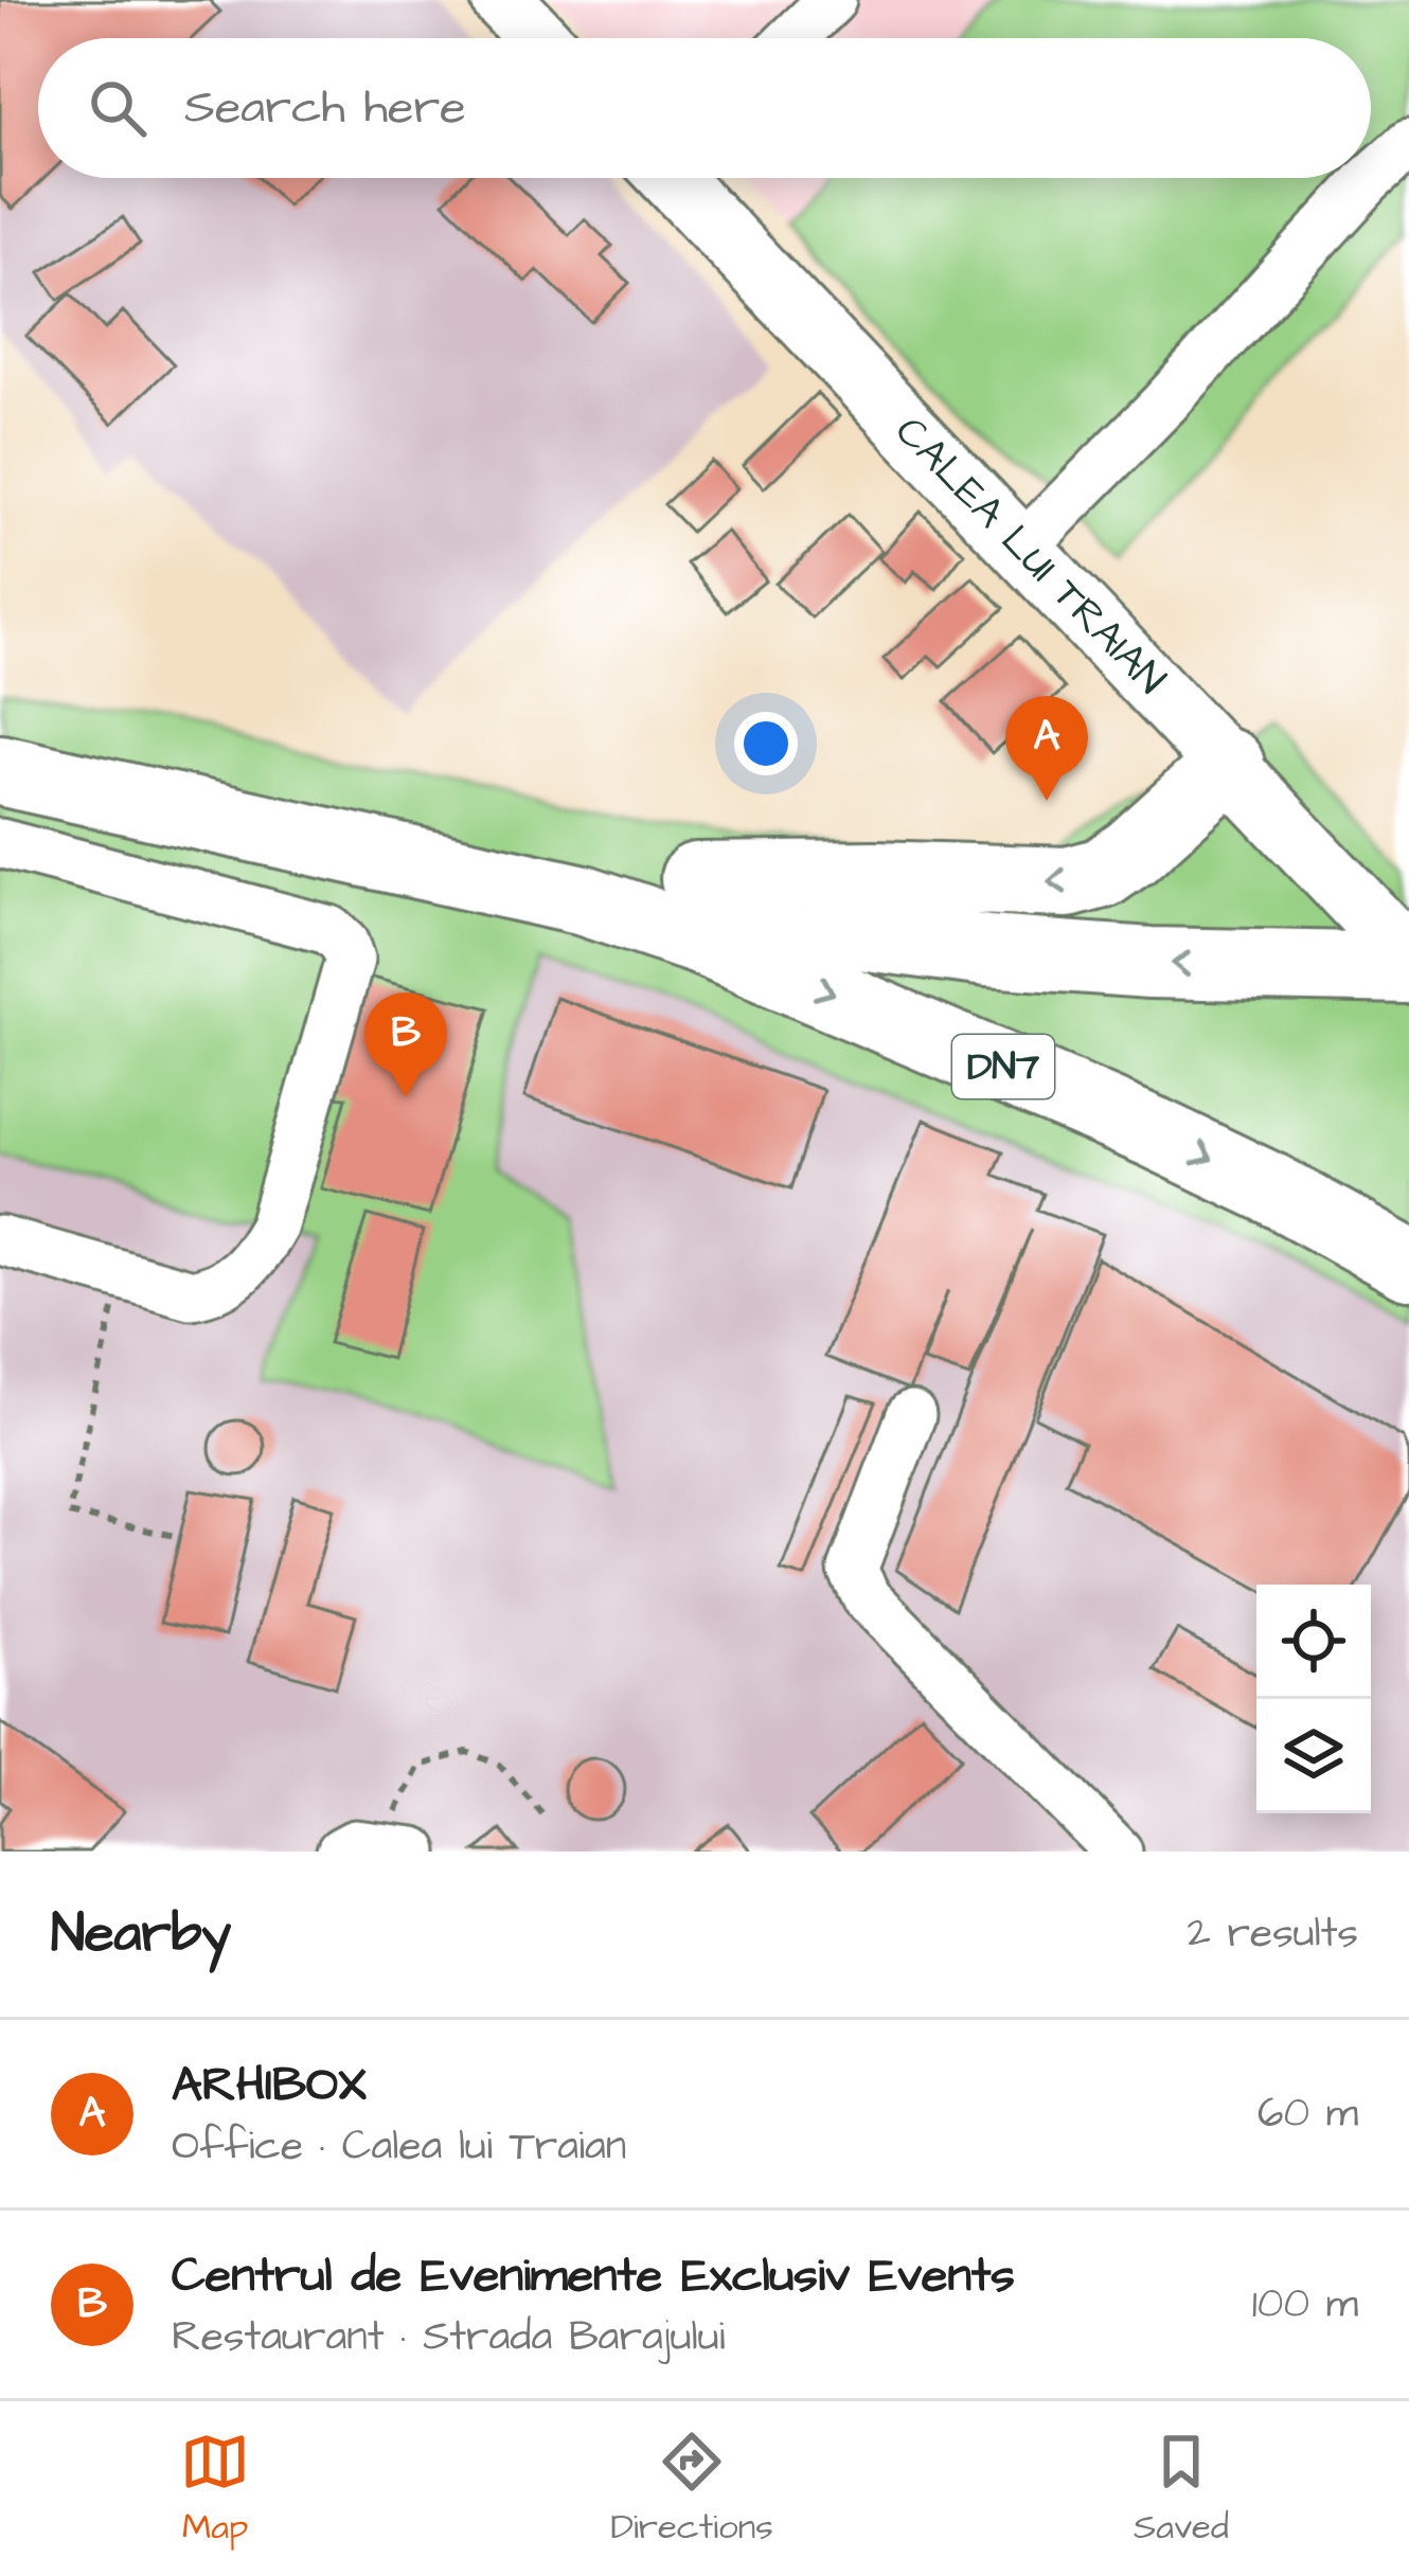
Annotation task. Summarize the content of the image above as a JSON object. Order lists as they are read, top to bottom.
{
  "streets": {
    "highway": ["DN7"],
    "main road": ["CALEA LUI TRAIAN"]
  },
  "page": {
    "search": "Search here",
    "pins": ["A", "B"],
    "heading": ["Nearby", "2 results"],
    "list": [
      {
        "mark": "A",
        "name": "ARHIBOX",
        "note": "Office · Calea lui Traian",
        "value": "60 m"
      },
      {
        "mark": "B",
        "name": "Centrul de Evenimente Exclusiv Events",
        "note": "Restaurant · Strada Barajului",
        "value": "100 m"
      }
    ],
    "nav": ["Map", "Directions", "Saved"]
  }
}
